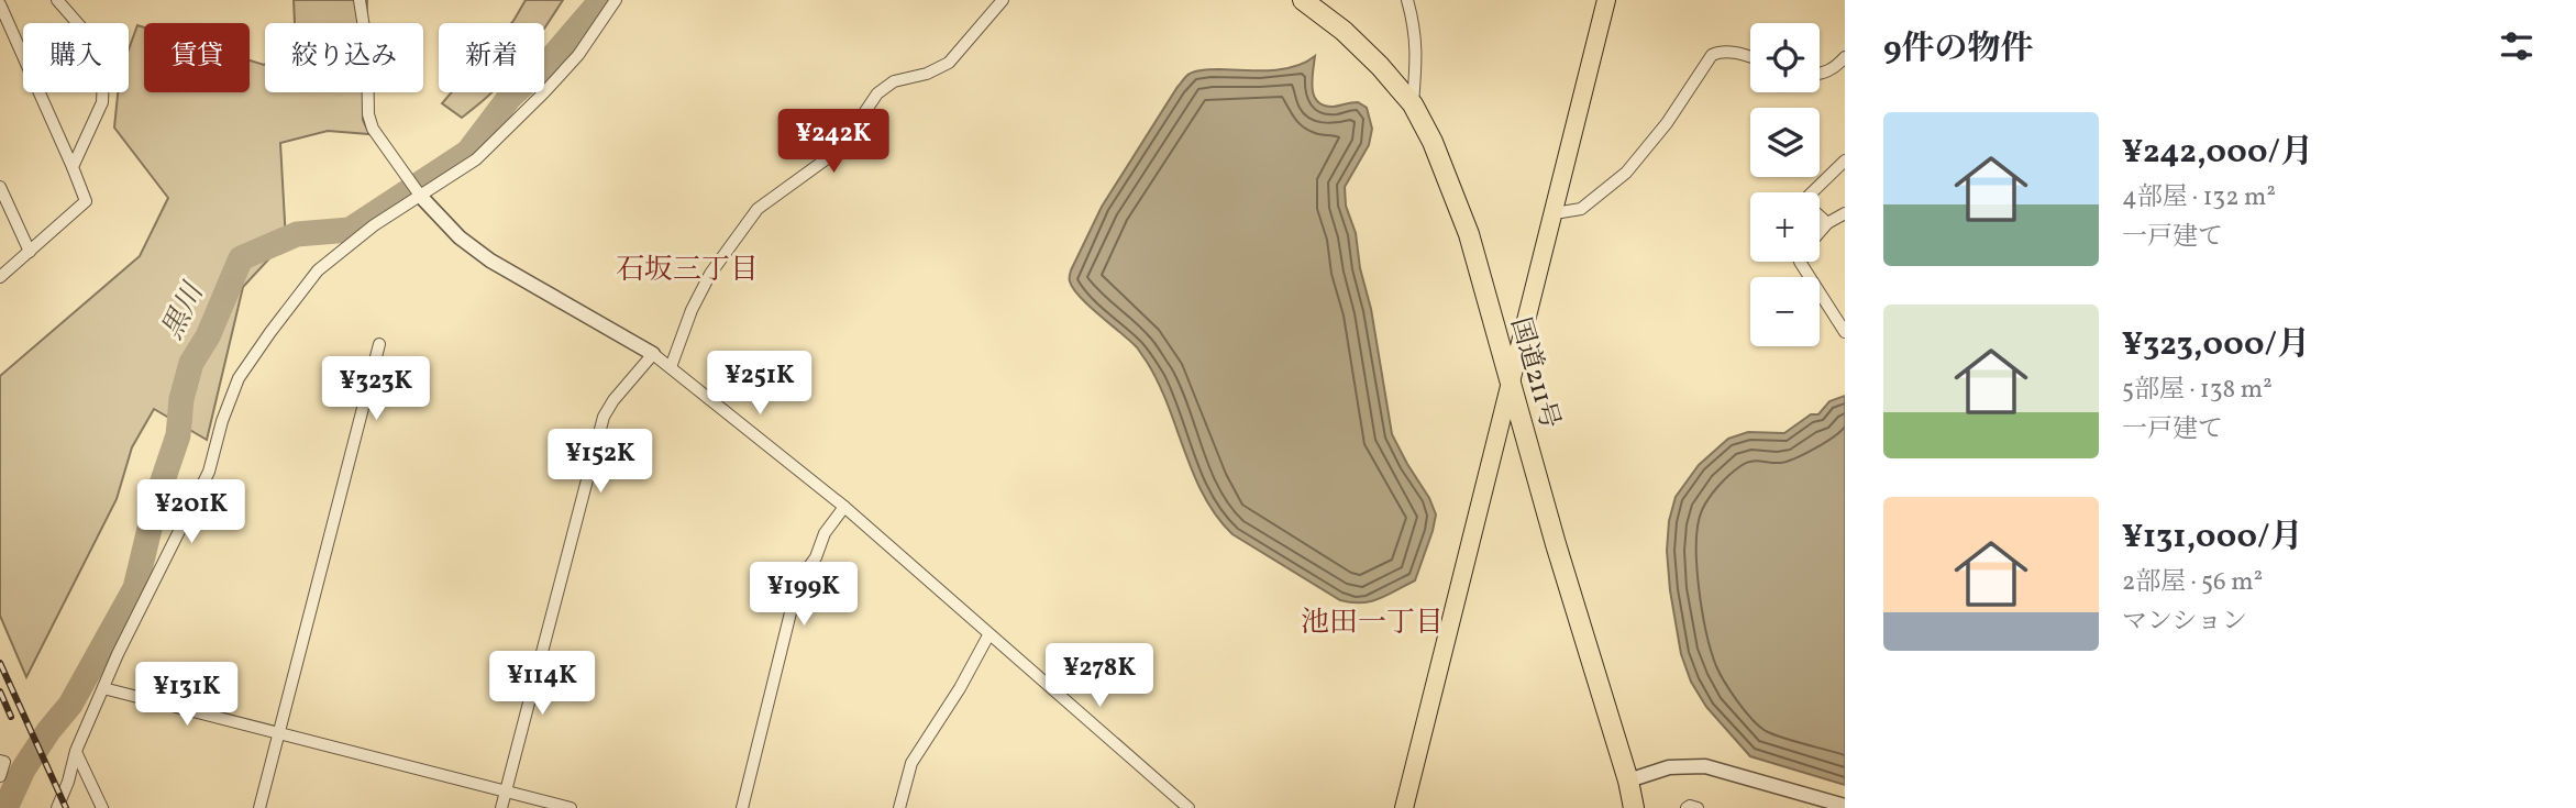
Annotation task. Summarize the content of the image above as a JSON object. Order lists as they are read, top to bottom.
{
  "streets": {
    "highway": ["国道211号"]
  },
  "districts": ["石坂三丁目", "池田一丁目"],
  "water": ["黒川"],
  "page": {
    "heading": "9件の物件",
    "map_buttons": ["+", "−"],
    "chip": [
      "購入",
      "賃貸",
      "絞り込み",
      "新着"
    ],
    "list": [
      {
        "name": "¥242,000/月",
        "note": "4部屋 · 132 m² · 一戸建て"
      },
      {
        "name": "¥323,000/月",
        "note": "5部屋 · 138 m² · 一戸建て"
      },
      {
        "name": "¥131,000/月",
        "note": "2部屋 · 56 m² · マンション"
      }
    ],
    "price": [
      "¥242K",
      "¥251K",
      "¥323K",
      "¥152K",
      "¥201K",
      "¥199K",
      "¥278K",
      "¥114K",
      "¥131K"
    ]
  }
}
